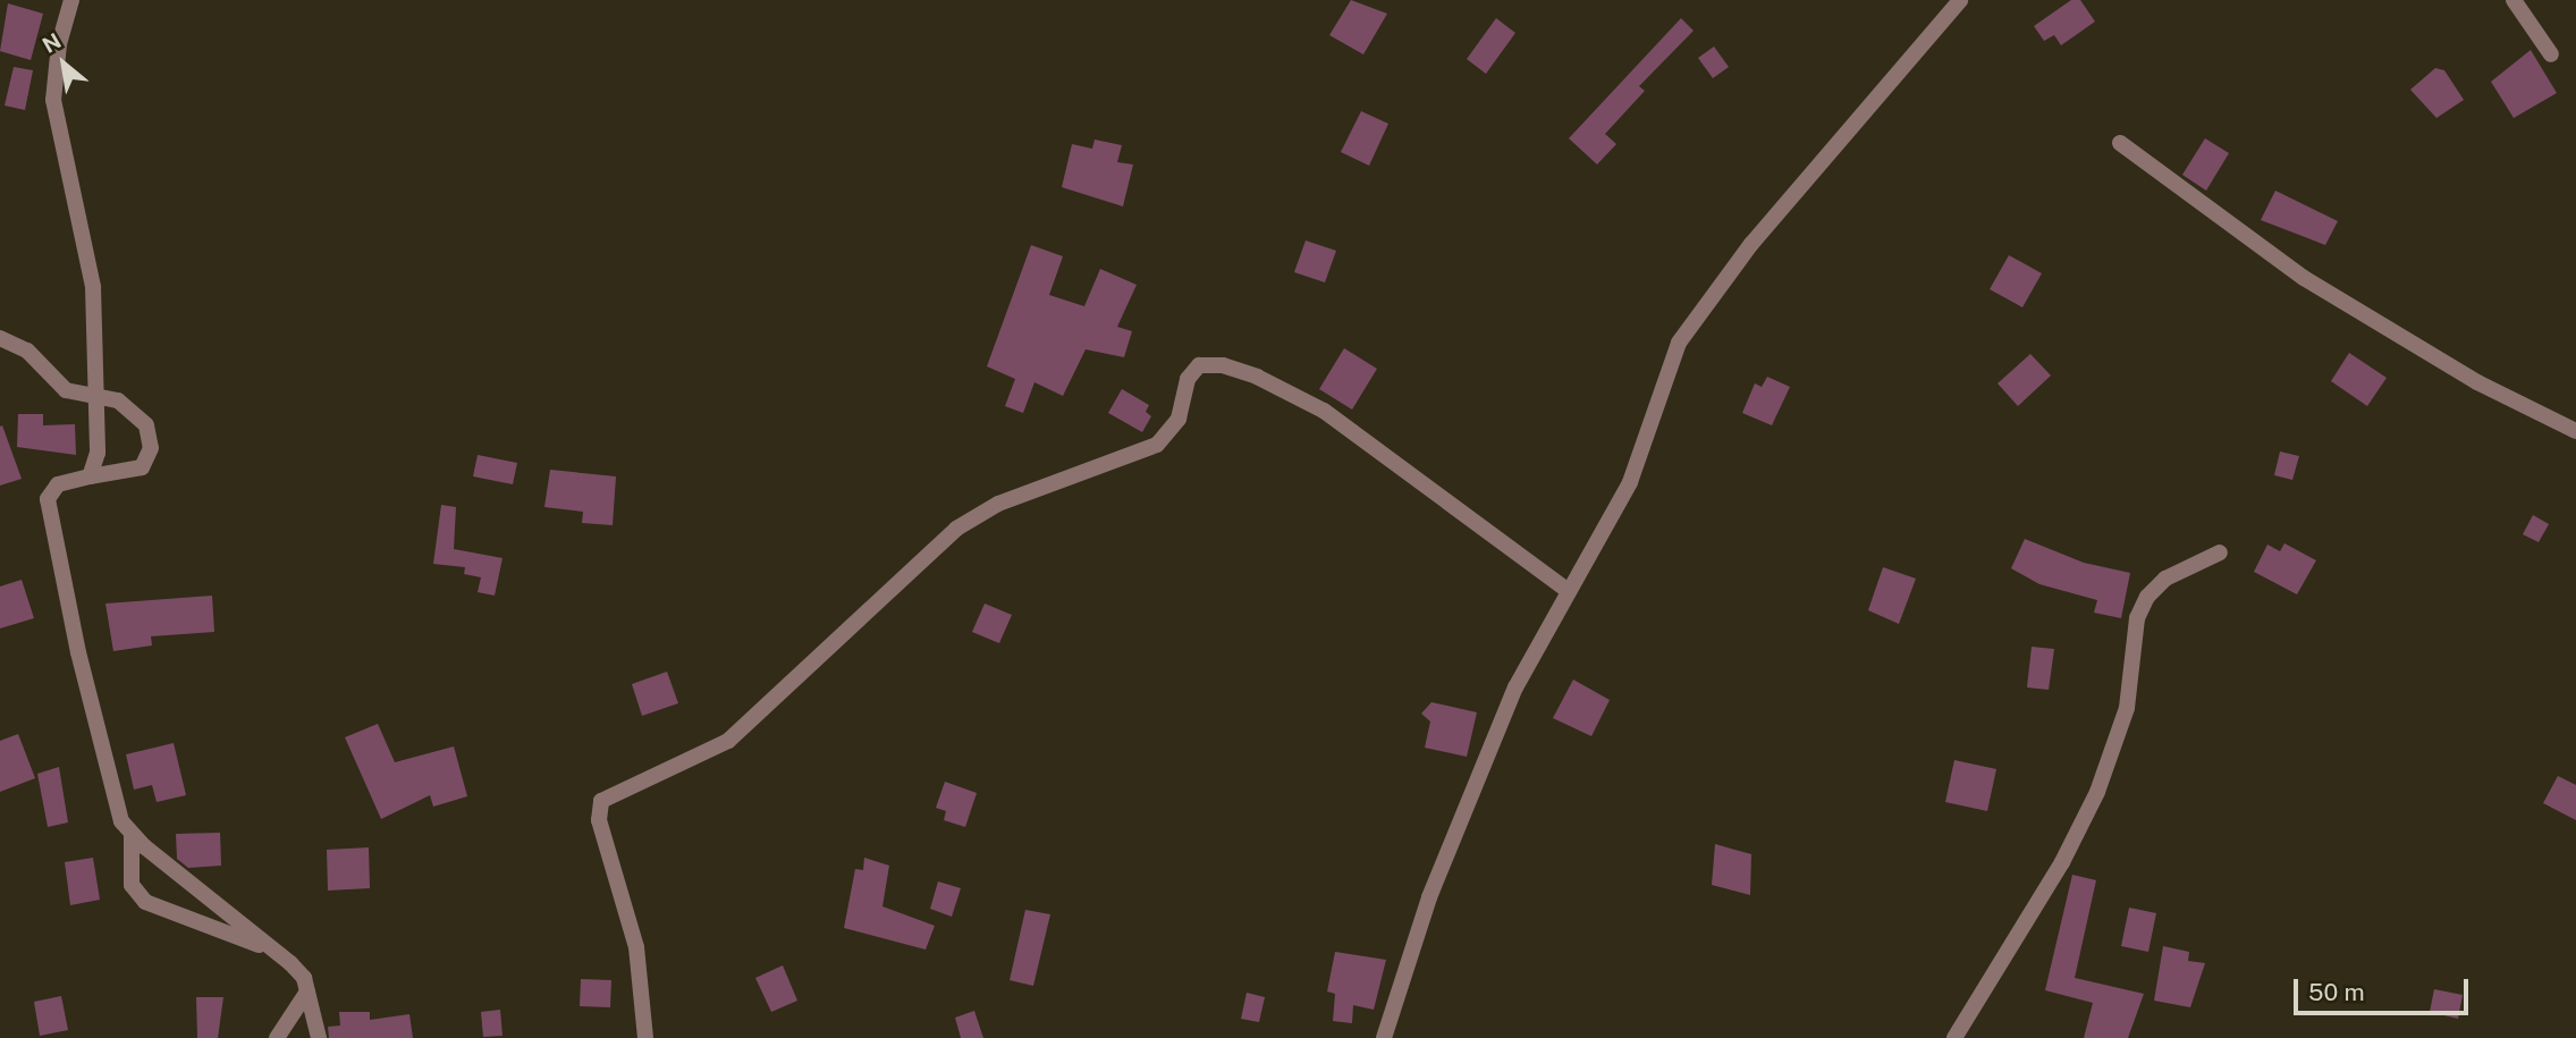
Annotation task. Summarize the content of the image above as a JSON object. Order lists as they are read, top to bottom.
{
  "scale_bar": "50 m",
  "north": "top left"
}
